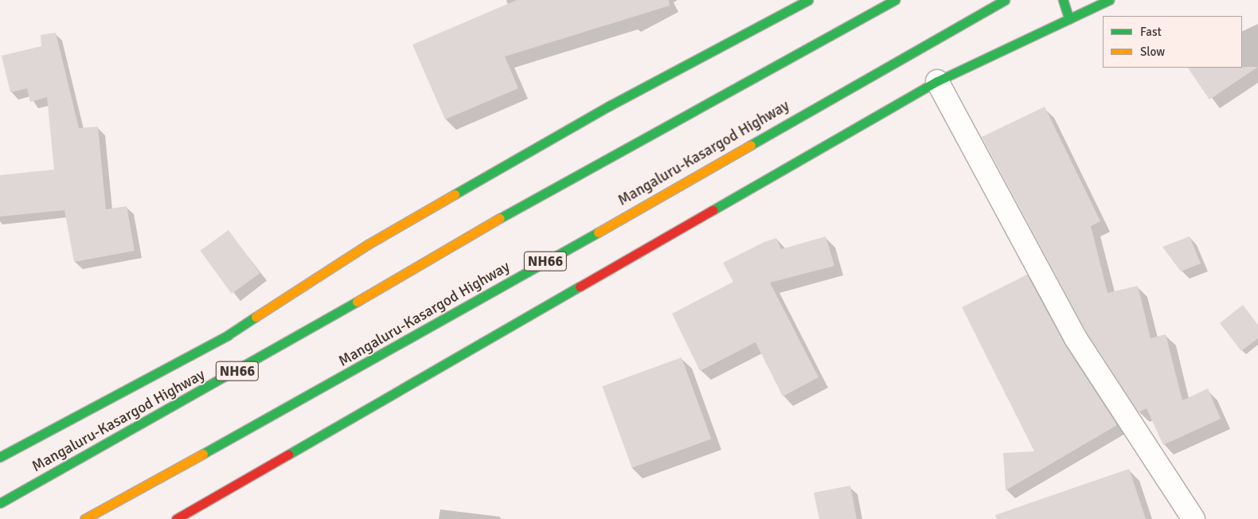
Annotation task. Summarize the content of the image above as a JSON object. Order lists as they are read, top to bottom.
{
  "streets": {
    "main road": ["Mangaluru-Kasargod Highway", "NH66"]
  },
  "legend": ["Fast", "Slow"]
}
